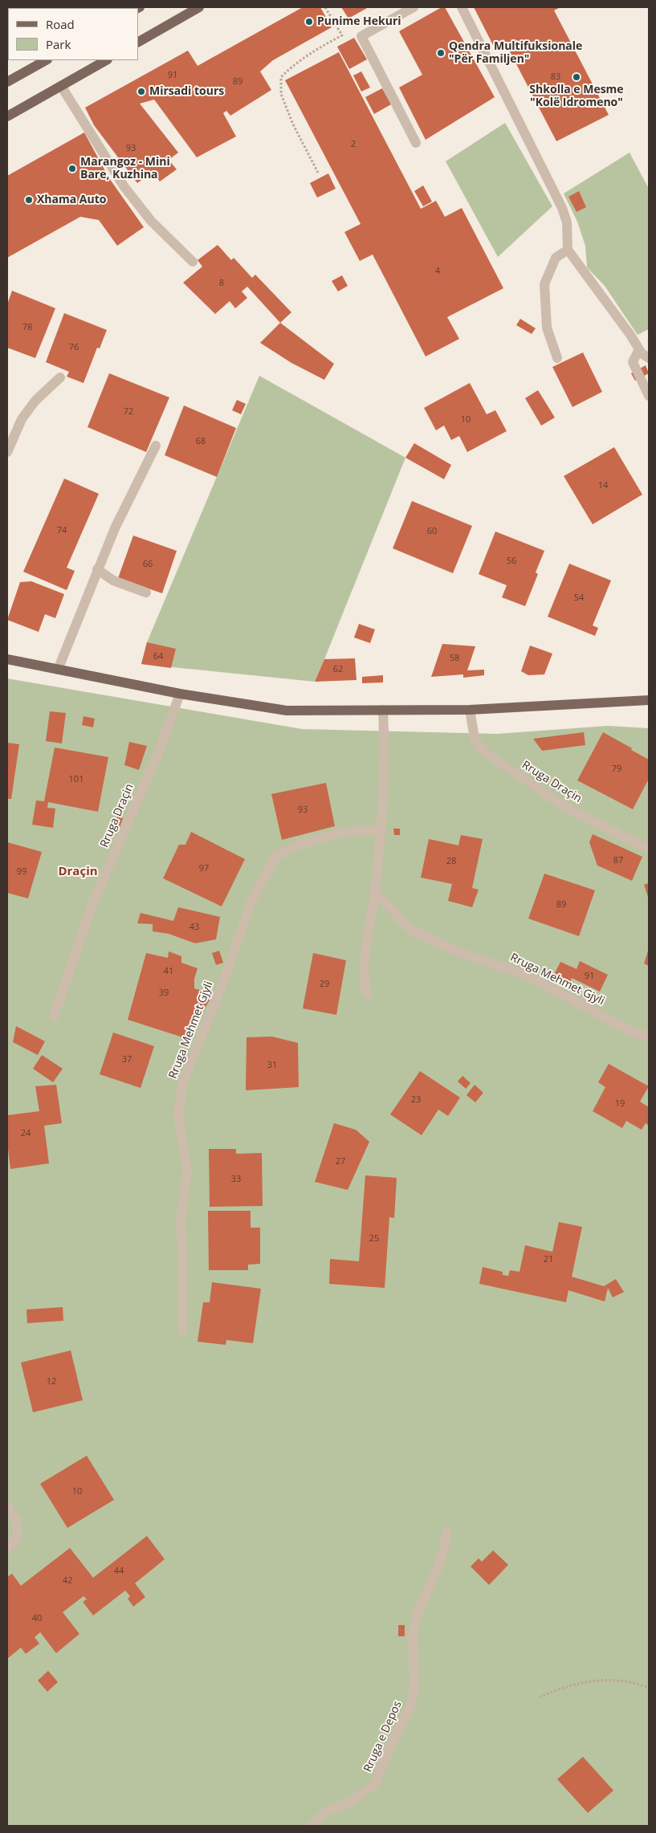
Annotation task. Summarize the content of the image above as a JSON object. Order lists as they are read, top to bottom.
{
  "streets": {
    "street": ["Rruga Draçin", "Rruga Mehmet Gjyli", "Rruga e Depos"]
  },
  "districts": ["Draçin"],
  "places": [
    "Punime Hekuri",
    "Qendra Multifuksionale \"Për Familjen\"",
    "Shkolla e Mesme \"Kolë Idromeno\"",
    "Mirsadi tours",
    "Marangoz - Mini Bare, Kuzhina",
    "Xhama Auto"
  ],
  "house_numbers": [
    "91",
    "83",
    "89",
    "2",
    "93",
    "4",
    "8",
    "78",
    "76",
    "72",
    "10",
    "68",
    "14",
    "74",
    "60",
    "56",
    "66",
    "54",
    "64",
    "58",
    "62",
    "79",
    "101",
    "93",
    "87",
    "28",
    "97",
    "99",
    "89",
    "43",
    "41",
    "91",
    "29",
    "39",
    "37",
    "31",
    "23",
    "19",
    "24",
    "27",
    "33",
    "25",
    "21",
    "12",
    "10",
    "44",
    "42",
    "40"
  ],
  "legend": ["Road", "Park"]
}
